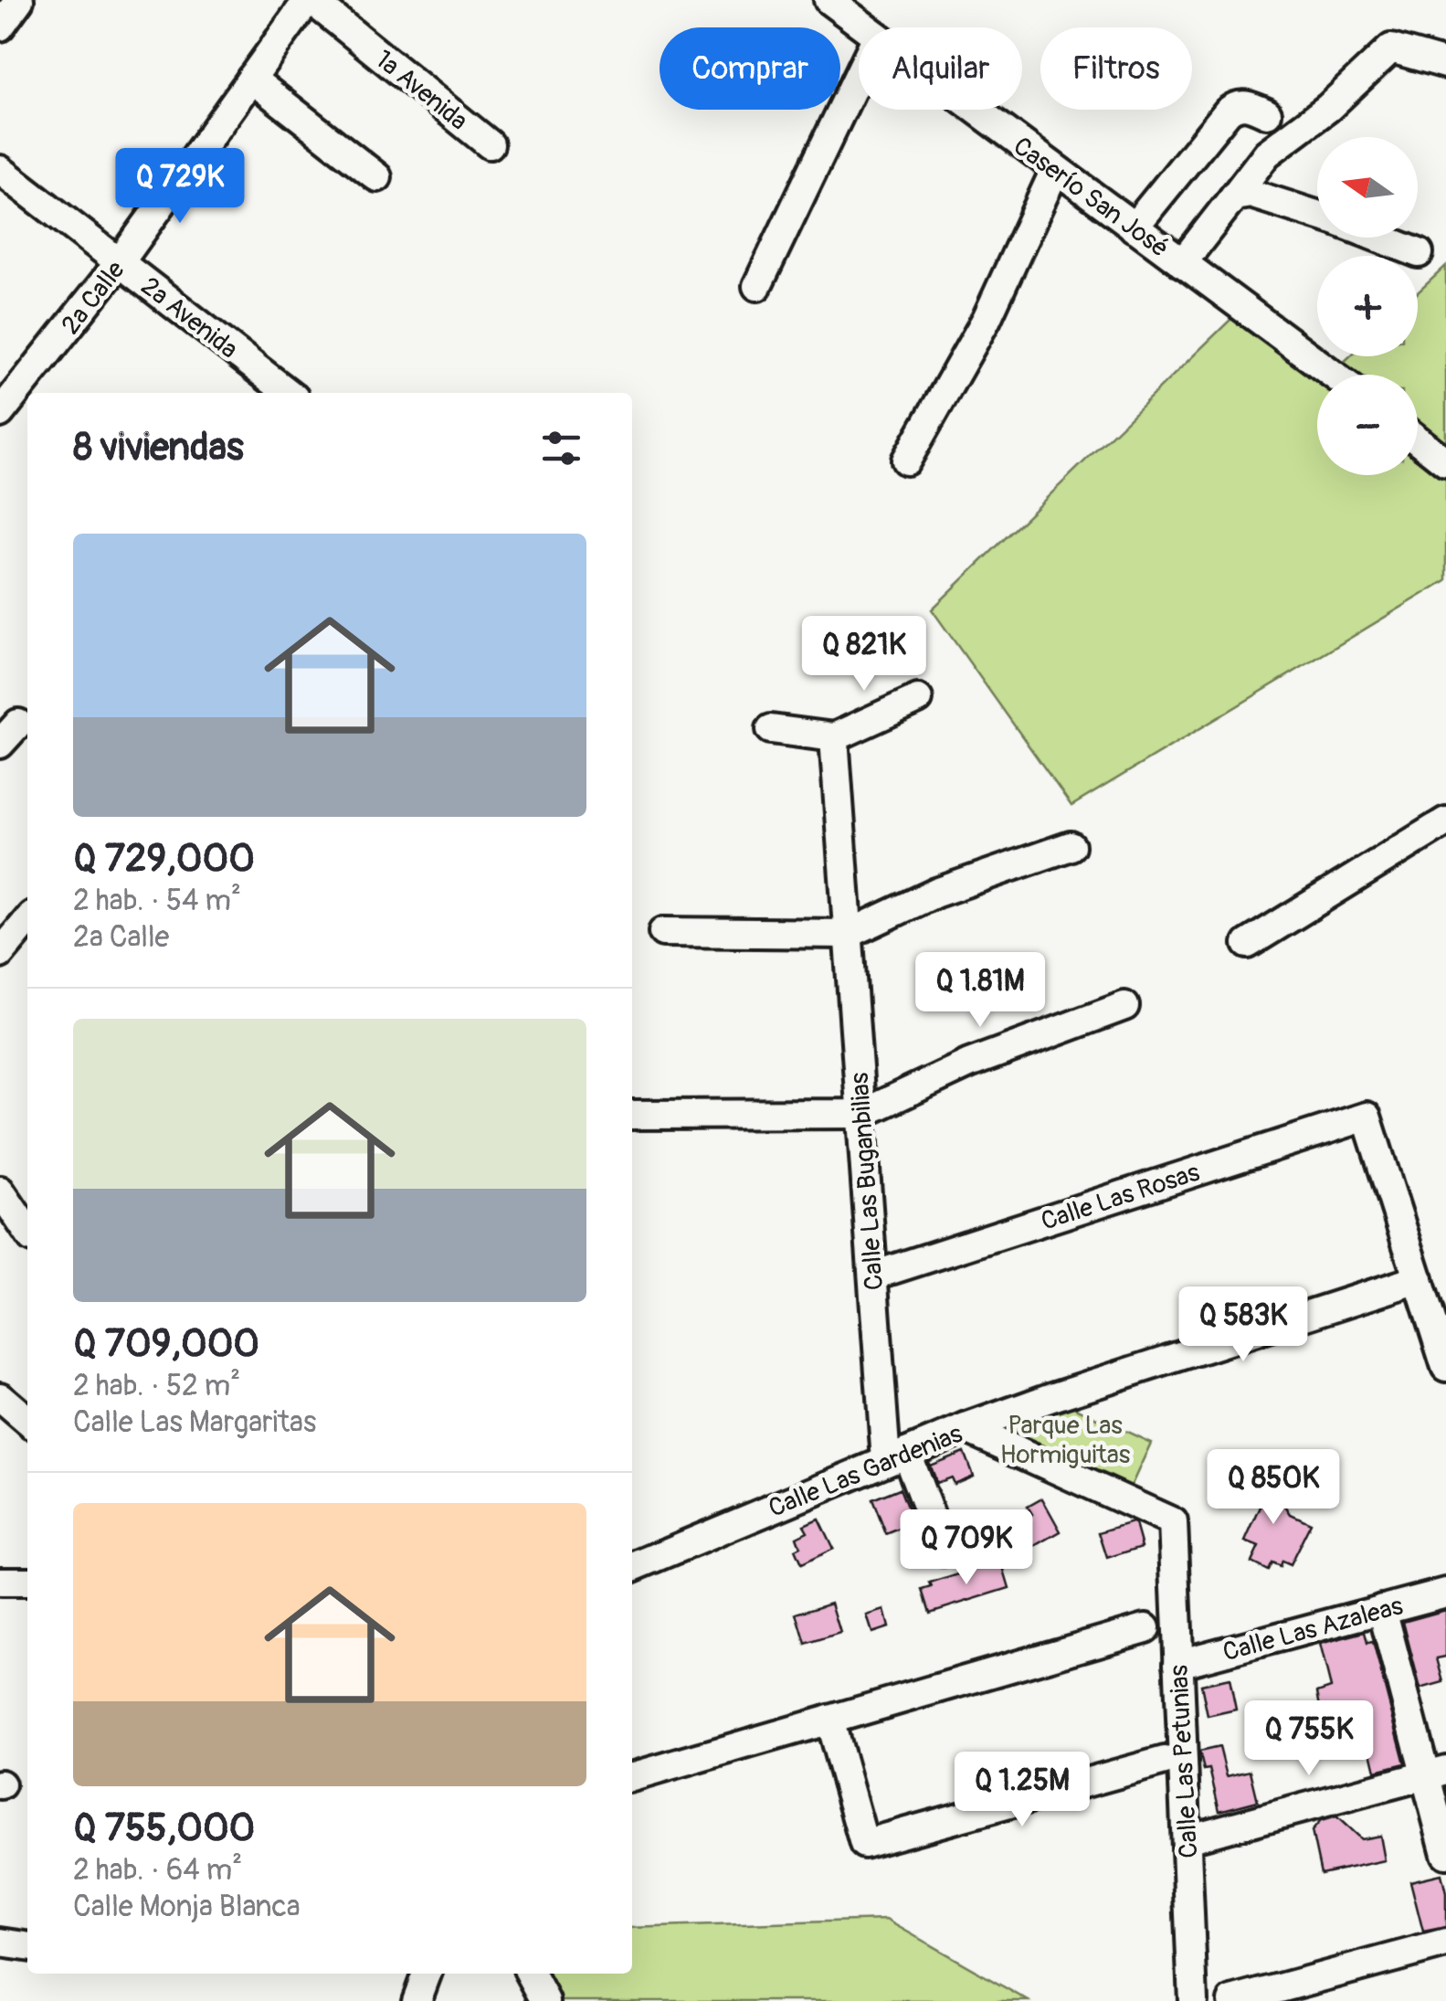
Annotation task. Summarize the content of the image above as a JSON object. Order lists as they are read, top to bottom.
{
  "streets": {
    "street": [
      "1a Avenida",
      "Caserío San José",
      "2a Calle",
      "2a Avenida",
      "Calle Las Buganbilias",
      "Calle Las Rosas",
      "Calle Las Gardenias",
      "Calle Las Azaleas",
      "Calle Las Petunias"
    ]
  },
  "crossings": [
    ["1a Avenida", "2a Calle"],
    ["2a Calle", "2a Avenida"],
    ["Calle Las Buganbilias", "Calle Las Rosas"],
    ["Calle Las Buganbilias", "Calle Las Gardenias"],
    ["Calle Las Rosas", "Calle Las Gardenias"],
    ["Calle Las Gardenias", "Calle Las Petunias"],
    ["Calle Las Azaleas", "Calle Las Petunias"]
  ],
  "parks": ["Parque Las Hormiguitas"],
  "north": "left",
  "page": {
    "chip": ["Comprar", "Alquilar", "Filtros"],
    "map_buttons": ["+", "−"],
    "price": [
      "Q 729K",
      "Q 821K",
      "Q 1.81M",
      "Q 583K",
      "Q 850K",
      "Q 709K",
      "Q 755K",
      "Q 1.25M"
    ],
    "heading": "8 viviendas",
    "list": [
      {
        "name": "Q 729,000",
        "note": "2 hab. · 54 m² · 2a Calle"
      },
      {
        "name": "Q 709,000",
        "note": "2 hab. · 52 m² · Calle Las Margaritas"
      },
      {
        "name": "Q 755,000",
        "note": "2 hab. · 64 m² · Calle Monja Blanca"
      }
    ]
  }
}
